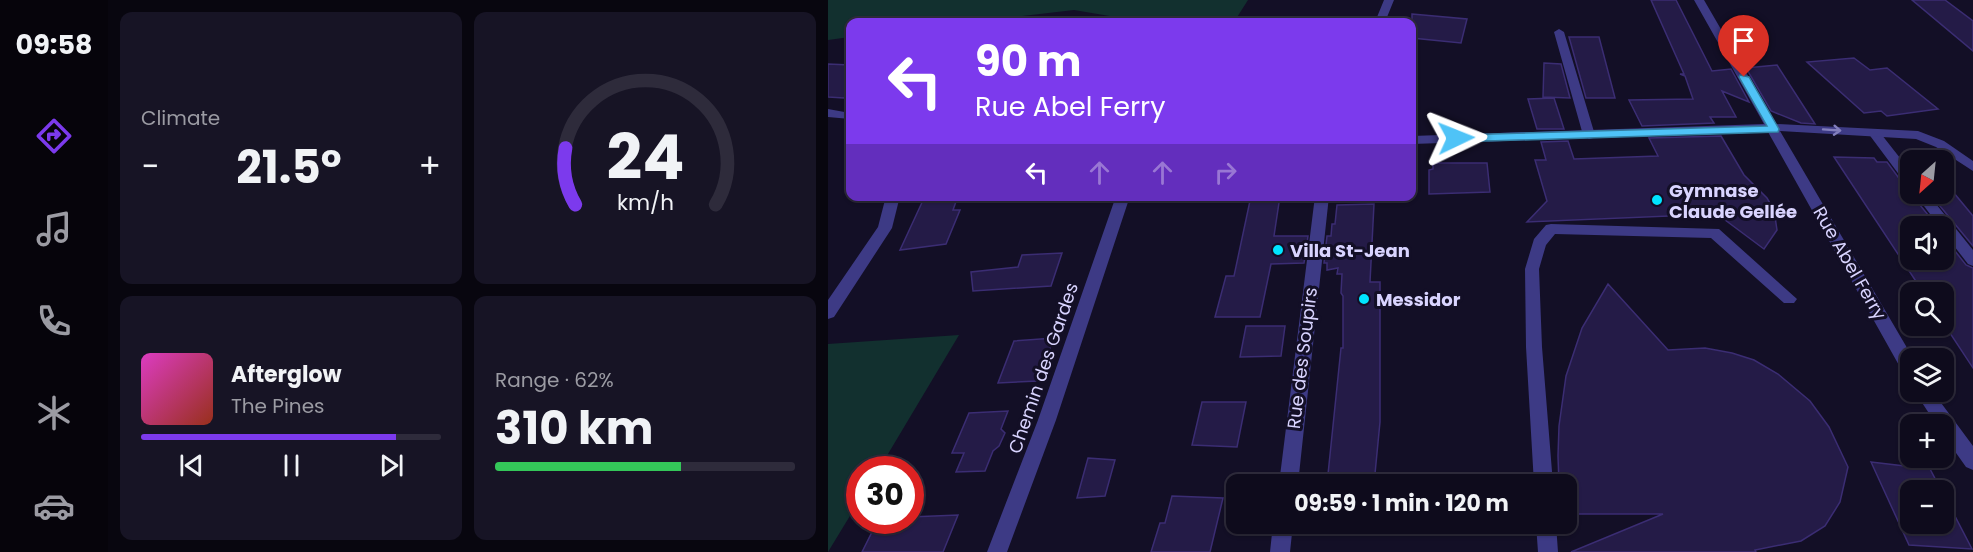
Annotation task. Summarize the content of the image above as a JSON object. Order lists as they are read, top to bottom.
{
  "streets": {
    "street": ["Rue Abel Ferry", "Rue des Soupirs", "Chemin des Gardes"]
  },
  "places": ["Gymnase Claude Gellée", "Villa St-Jean", "Messidor"],
  "north": "bottom left",
  "page": {
    "tabs": "09:58",
    "tile": [
      "Climate",
      ["Range · 62%", "310 km"]
    ],
    "turn": ["90 m", "Rue Abel Ferry"],
    "heat": ["−", "21.5°", "+"],
    "map_buttons": ["+", "−"],
    "song": ["Afterglow", "The Pines"],
    "limit": "30",
    "trip": "09:59 · 1 min · 120 m",
    "gauge": ["24", "km/h"]
  }
}
